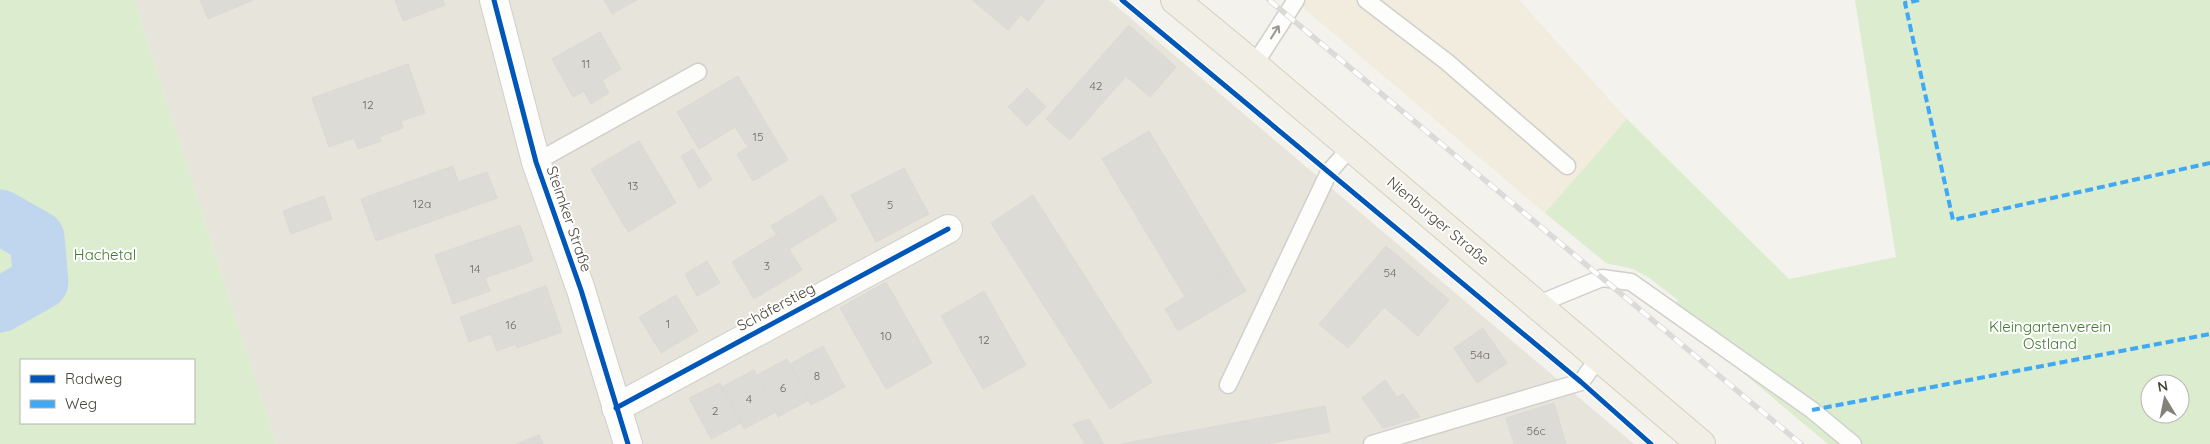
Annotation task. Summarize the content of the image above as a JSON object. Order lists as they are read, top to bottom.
{
  "streets": {
    "main road": ["Nienburger Straße"],
    "street": ["Steimker Straße", "Schäferstieg"]
  },
  "crossings": [
    ["Steimker Straße", "Schäferstieg"]
  ],
  "parks": ["Hachetal", "Kleingartenverein Ostland"],
  "house_numbers": [
    "11",
    "42",
    "12",
    "15",
    "13",
    "12a",
    "5",
    "3",
    "14",
    "54",
    "1",
    "16",
    "10",
    "12",
    "54a",
    "8",
    "6",
    "4",
    "2",
    "56c"
  ],
  "legend": ["Radweg", "Weg"],
  "north": "top"
}
